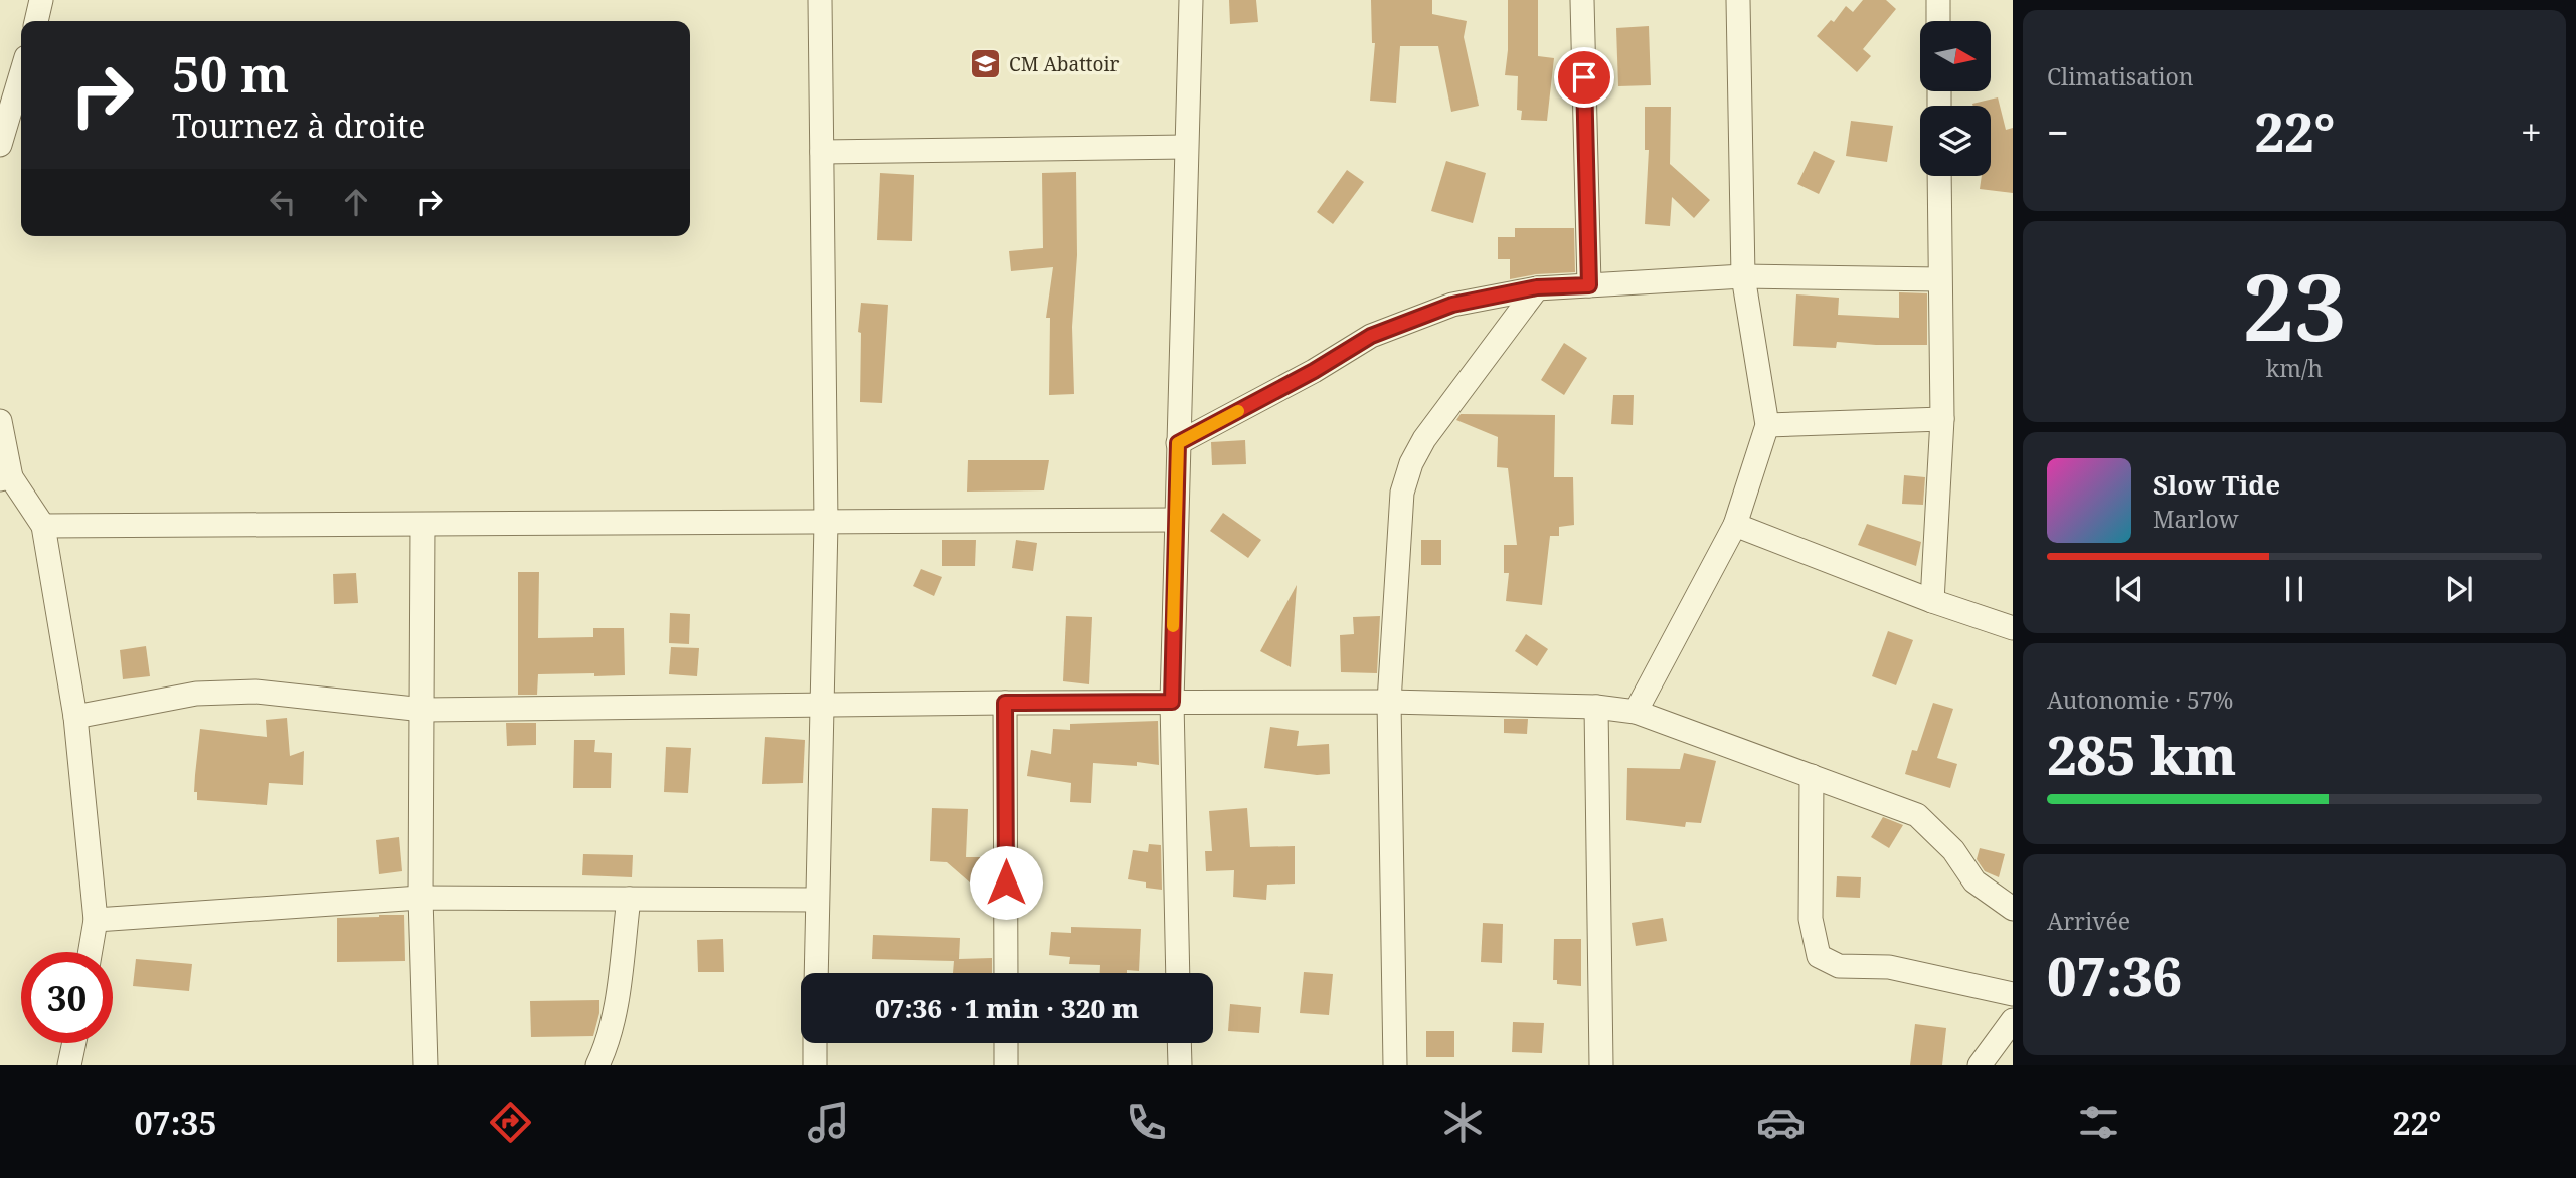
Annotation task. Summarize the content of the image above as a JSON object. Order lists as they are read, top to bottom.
{
  "places": {
    "school or university": ["CM Abattoir"]
  },
  "north": "right",
  "page": {
    "tile": [
      "Climatisation",
      ["23", "km/h"],
      ["Autonomie · 57%", "285 km"],
      ["Arrivée", "07:36"]
    ],
    "turn": ["50 m", "Tournez à droite"],
    "heat": ["−", "22°", "+"],
    "song": ["Slow Tide", "Marlow"],
    "limit": "30",
    "trip": "07:36 · 1 min · 320 m",
    "tabs": ["07:35", "22°"]
  }
}
